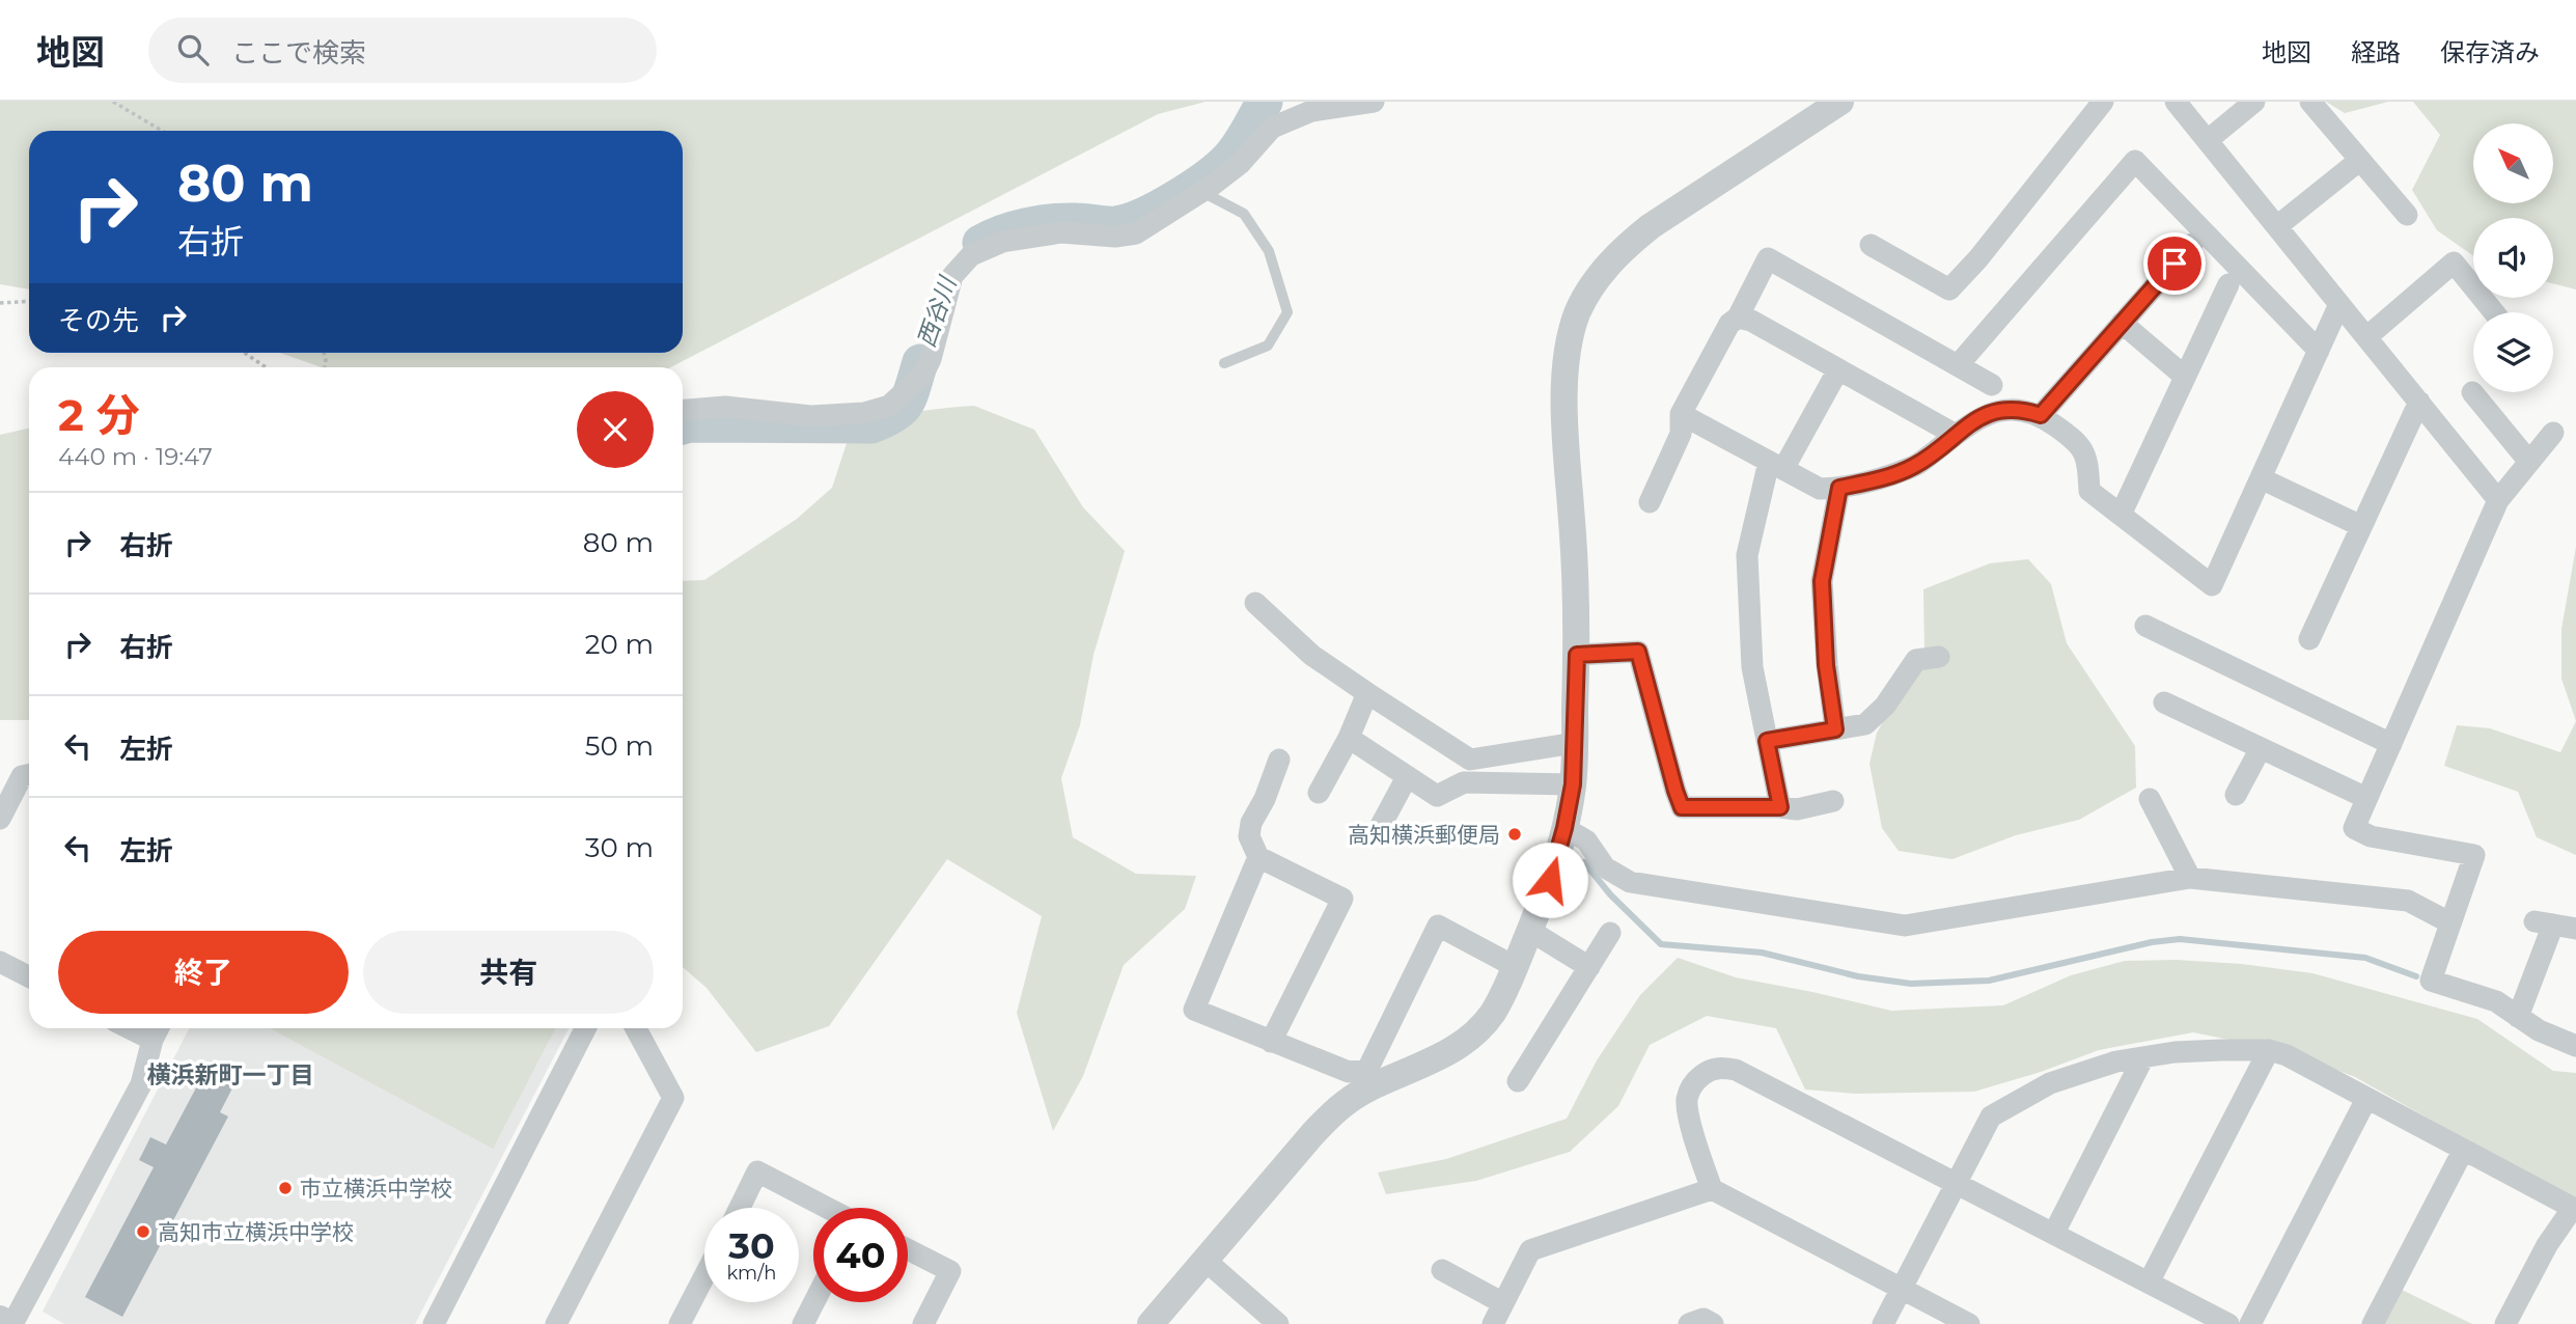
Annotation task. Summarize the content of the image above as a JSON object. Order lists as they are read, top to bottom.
{
  "districts": ["横浜新町一丁目"],
  "water": ["西谷川"],
  "places": ["高知横浜郵便局", "市立横浜中学校", "高知市立横浜中学校"],
  "north": "top left",
  "page": {
    "header": "地図",
    "search": "ここで検索",
    "nav": ["地図", "経路", "保存済み"],
    "turn": ["80 m", "右折"],
    "then": "その先",
    "heading": ["2 分", "440 m · 19:47"],
    "list": [
      {
        "name": "右折",
        "value": "80 m"
      },
      {
        "name": "右折",
        "value": "20 m"
      },
      {
        "name": "左折",
        "value": "50 m"
      },
      {
        "name": "左折",
        "value": "30 m"
      }
    ],
    "buttons": ["終了", "共有"],
    "speed": "30 km/h",
    "limit": "40"
  }
}
